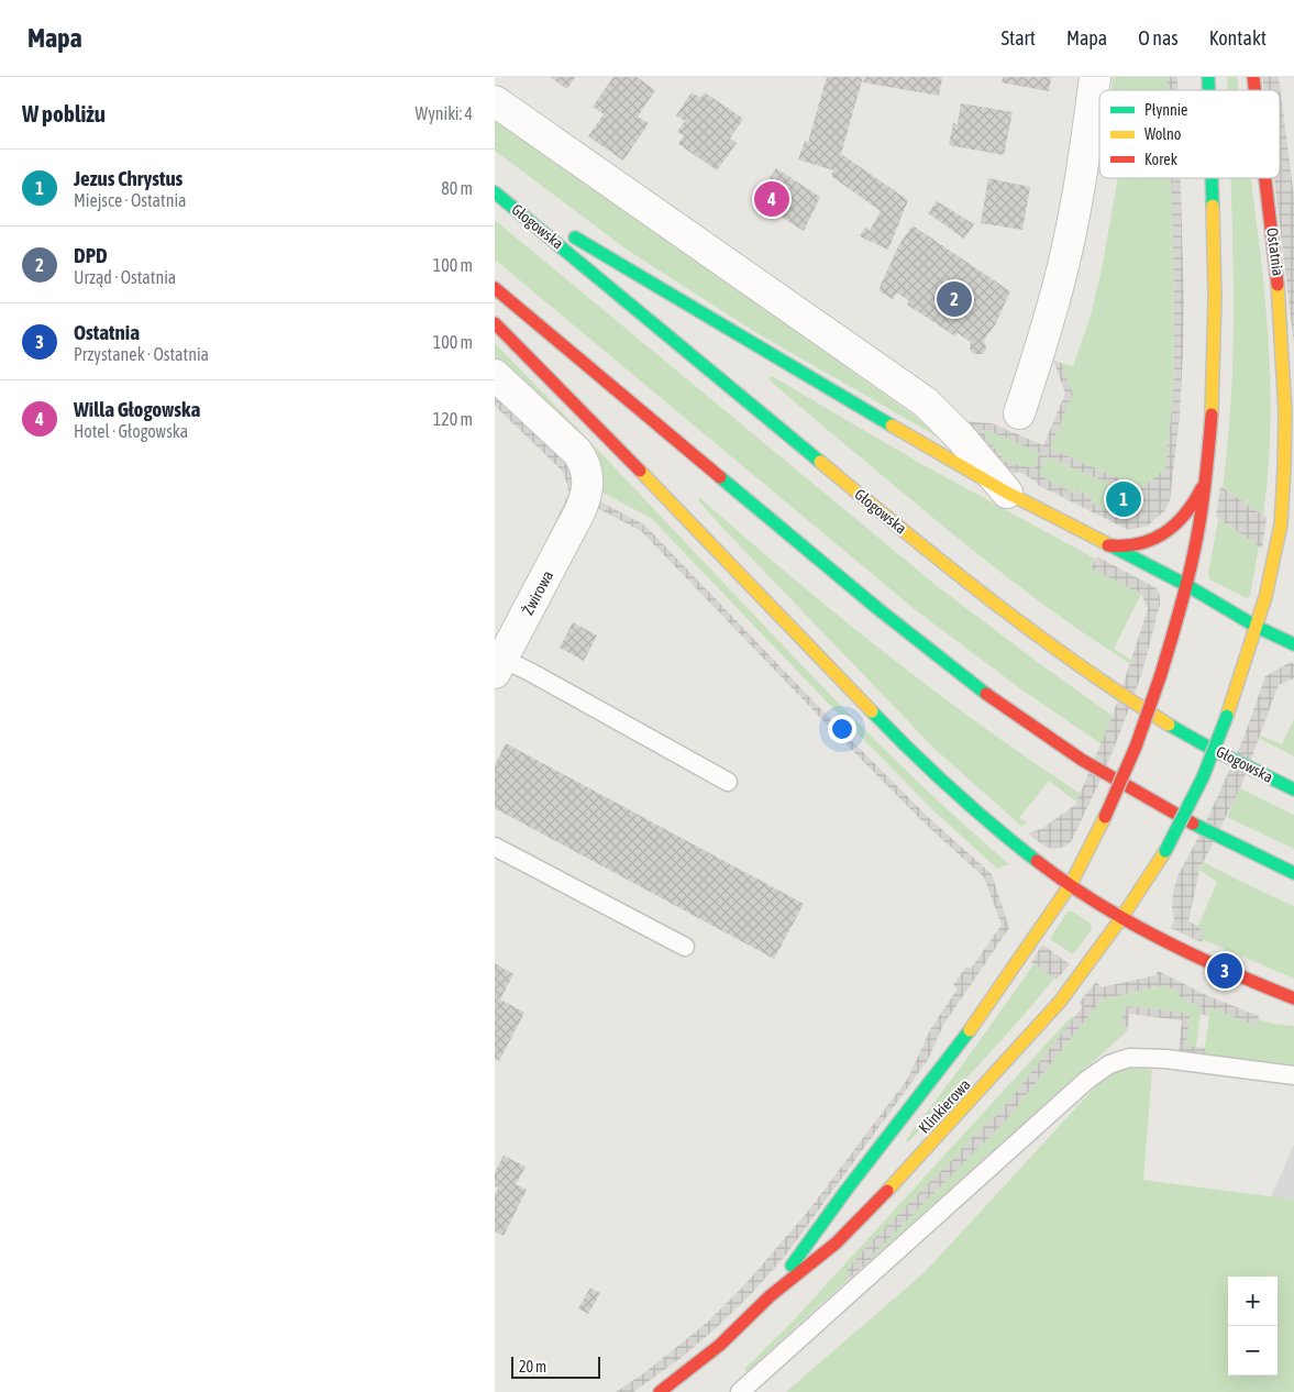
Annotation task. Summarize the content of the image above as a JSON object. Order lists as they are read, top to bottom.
{
  "streets": {
    "street": [
      "Głogowska",
      "Ostatnia",
      "Żwirowa",
      "Klinkierowa"
    ]
  },
  "crossings": [
    ["Ostatnia", "Klinkierowa"]
  ],
  "legend": ["Płynnie", "Wolno", "Korek"],
  "scale_bar": "20 m",
  "page": {
    "header": "Mapa",
    "nav": [
      "Start",
      "Mapa",
      "O nas",
      "Kontakt"
    ],
    "heading": ["W pobliżu", "Wyniki: 4"],
    "list": [
      {
        "mark": "1",
        "name": "Jezus Chrystus",
        "note": "Miejsce · Ostatnia",
        "value": "80 m"
      },
      {
        "mark": "2",
        "name": "DPD",
        "note": "Urząd · Ostatnia",
        "value": "100 m"
      },
      {
        "mark": "3",
        "name": "Ostatnia",
        "note": "Przystanek · Ostatnia",
        "value": "100 m"
      },
      {
        "mark": "4",
        "name": "Willa Głogowska",
        "note": "Hotel · Głogowska",
        "value": "120 m"
      }
    ],
    "pins": [
      "4",
      "2",
      "1",
      "3"
    ],
    "map_buttons": ["+", "−"],
    "scale": "20 m"
  }
}
